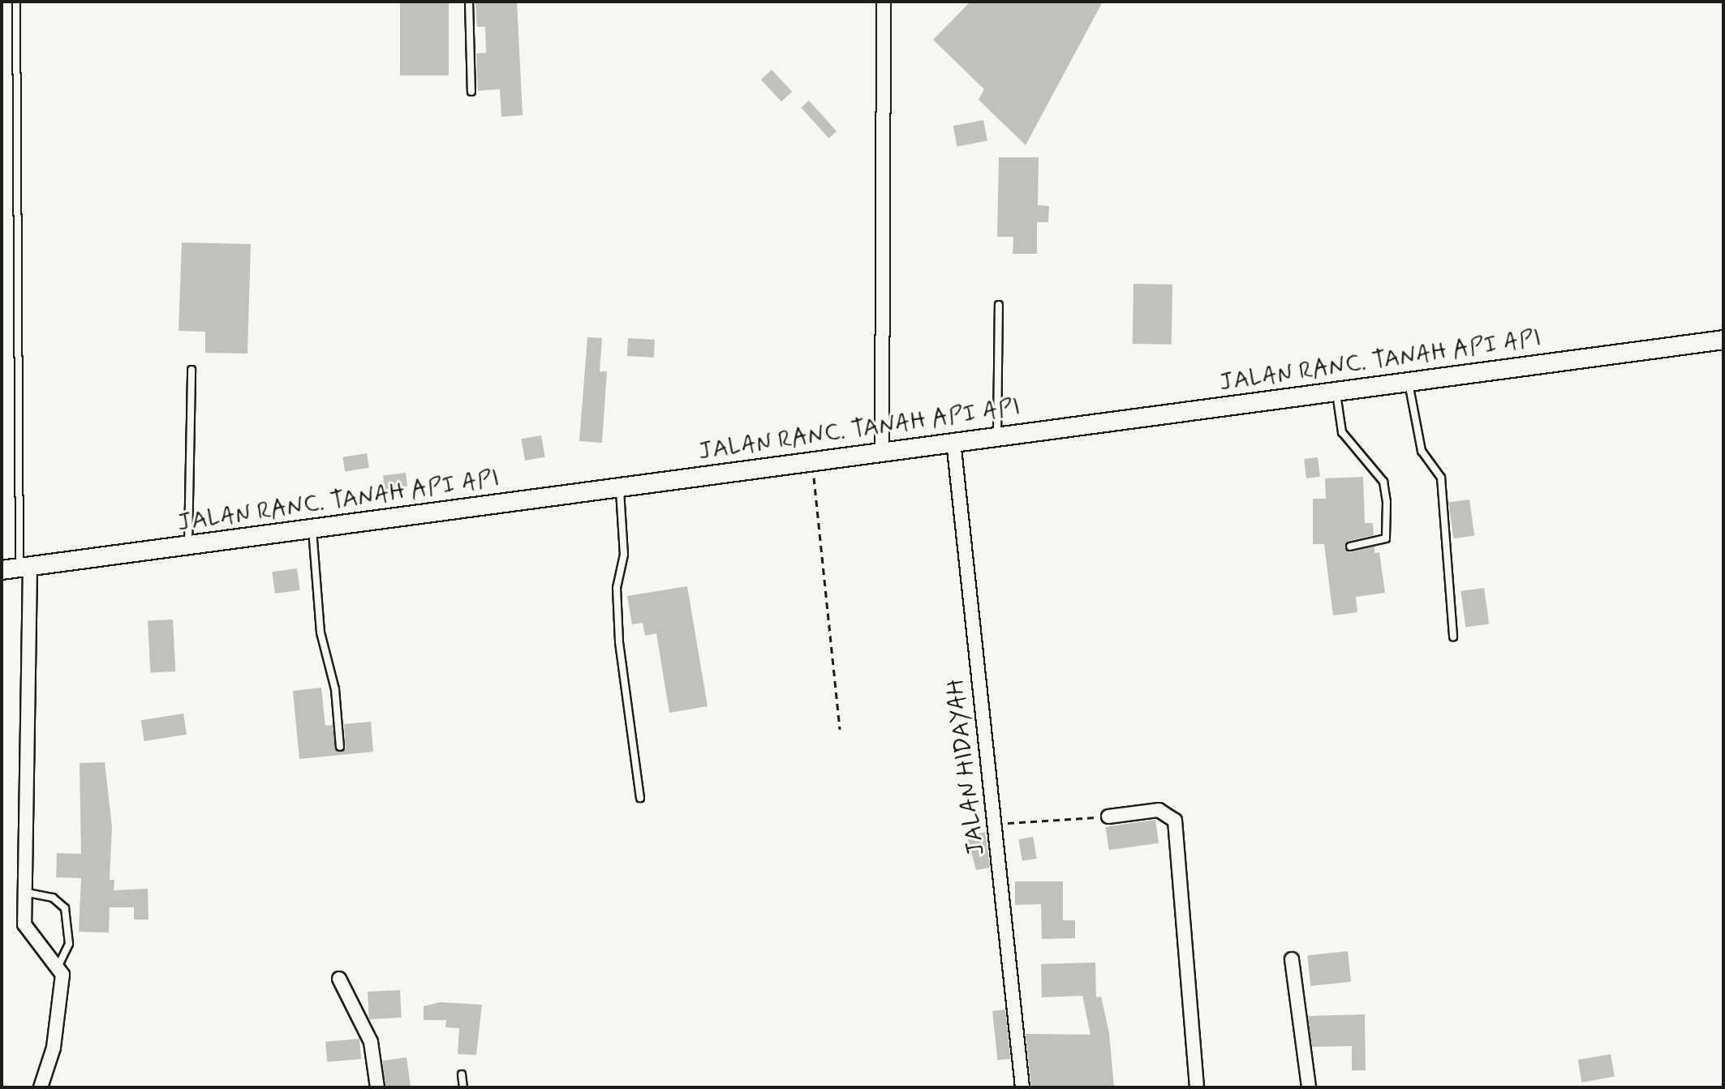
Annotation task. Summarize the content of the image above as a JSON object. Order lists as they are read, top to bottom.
{
  "streets": {
    "street": ["JALAN RANC. TANAH API API", "JALAN HIDAYAH"]
  },
  "crossings": [
    ["JALAN RANC. TANAH API API", "JALAN HIDAYAH"]
  ]
}
